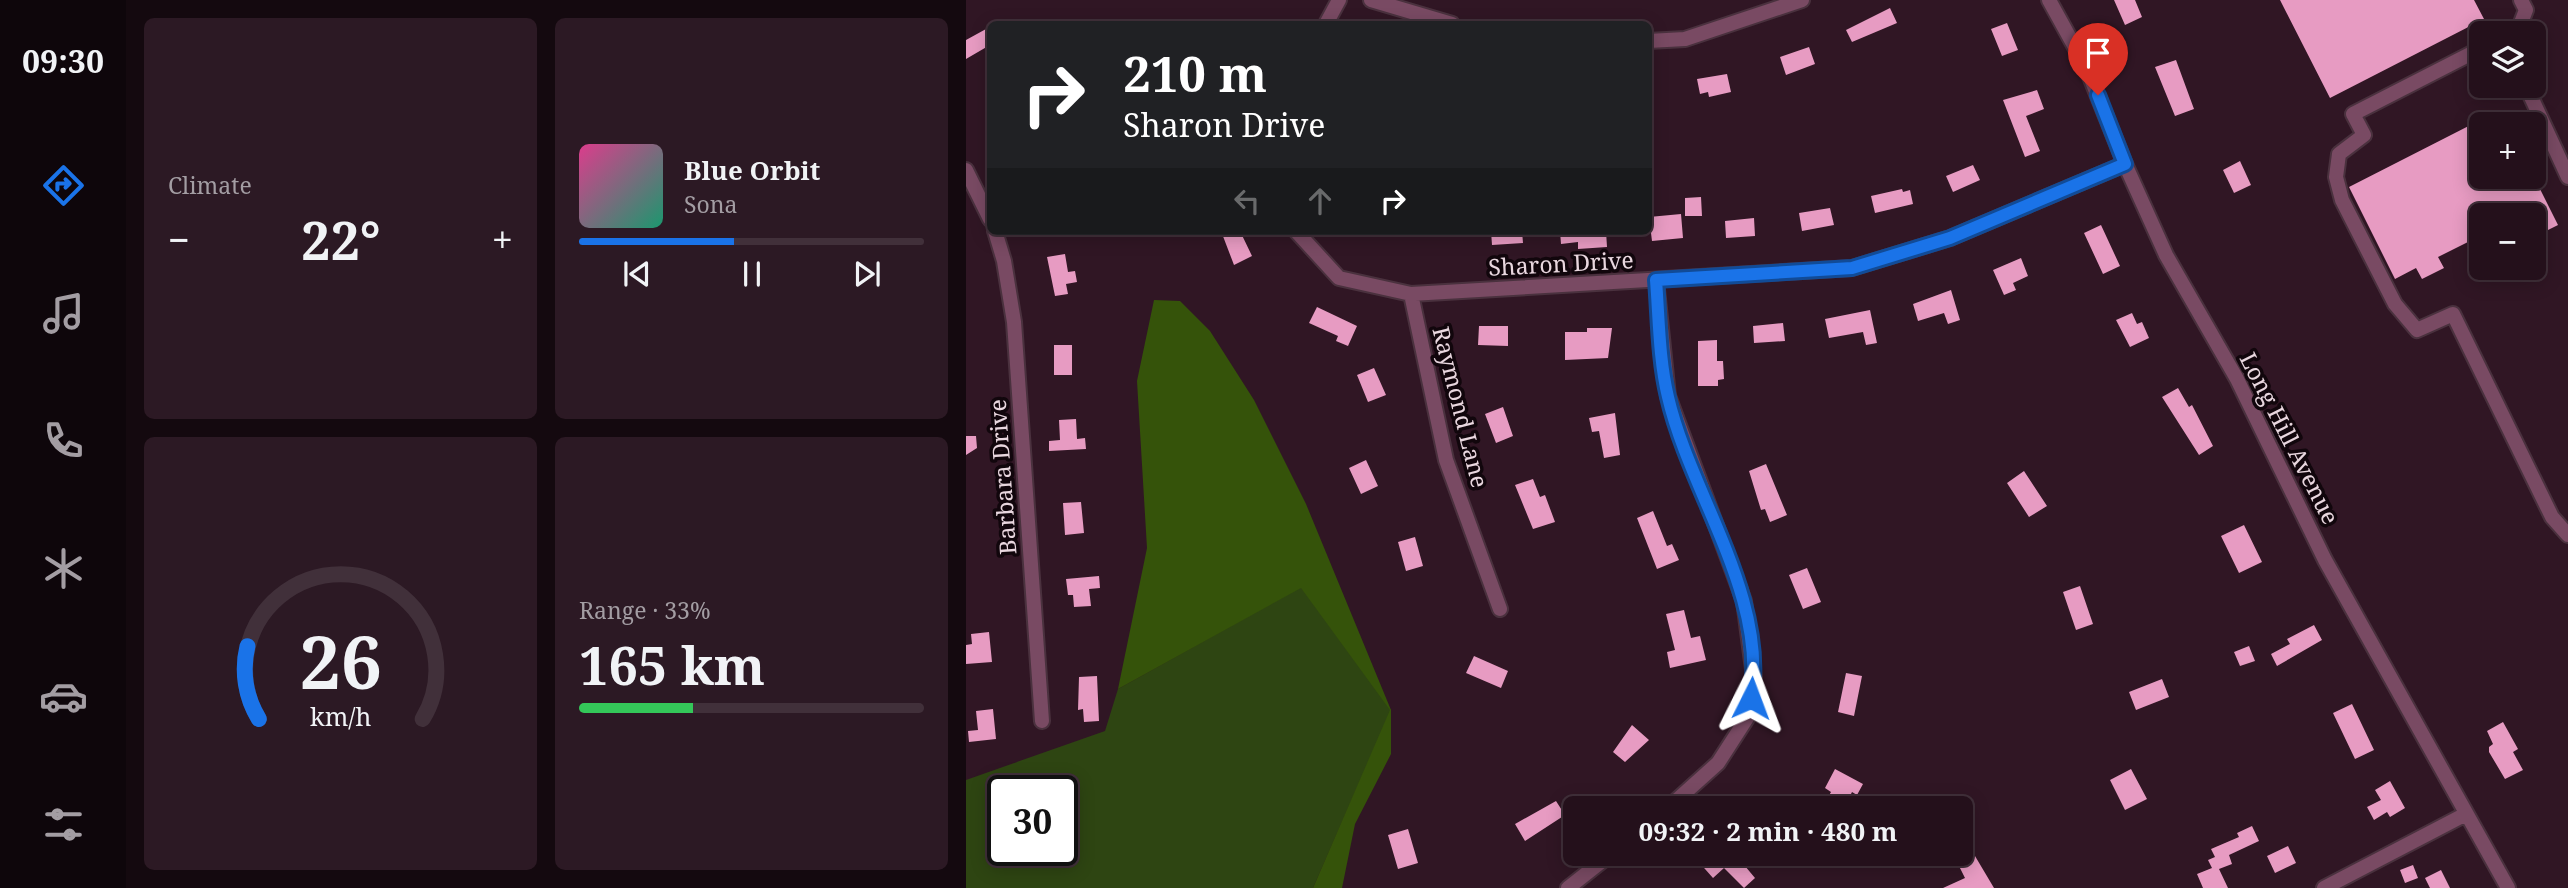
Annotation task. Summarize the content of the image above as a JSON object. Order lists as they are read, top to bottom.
{
  "streets": {
    "street": [
      "Sharon Drive",
      "Raymond Lane",
      "Long Hill Avenue",
      "Barbara Drive"
    ]
  },
  "crossings": [
    ["Sharon Drive", "Raymond Lane"],
    ["Sharon Drive", "Long Hill Avenue"]
  ],
  "page": {
    "tabs": "09:30",
    "tile": [
      "Climate",
      ["Range · 33%", "165 km"]
    ],
    "map_buttons": ["+", "−"],
    "turn": ["210 m", "Sharon Drive"],
    "song": ["Blue Orbit", "Sona"],
    "heat": ["−", "22°", "+"],
    "limit": "30",
    "trip": "09:32 · 2 min · 480 m",
    "gauge": ["26", "km/h"]
  }
}
